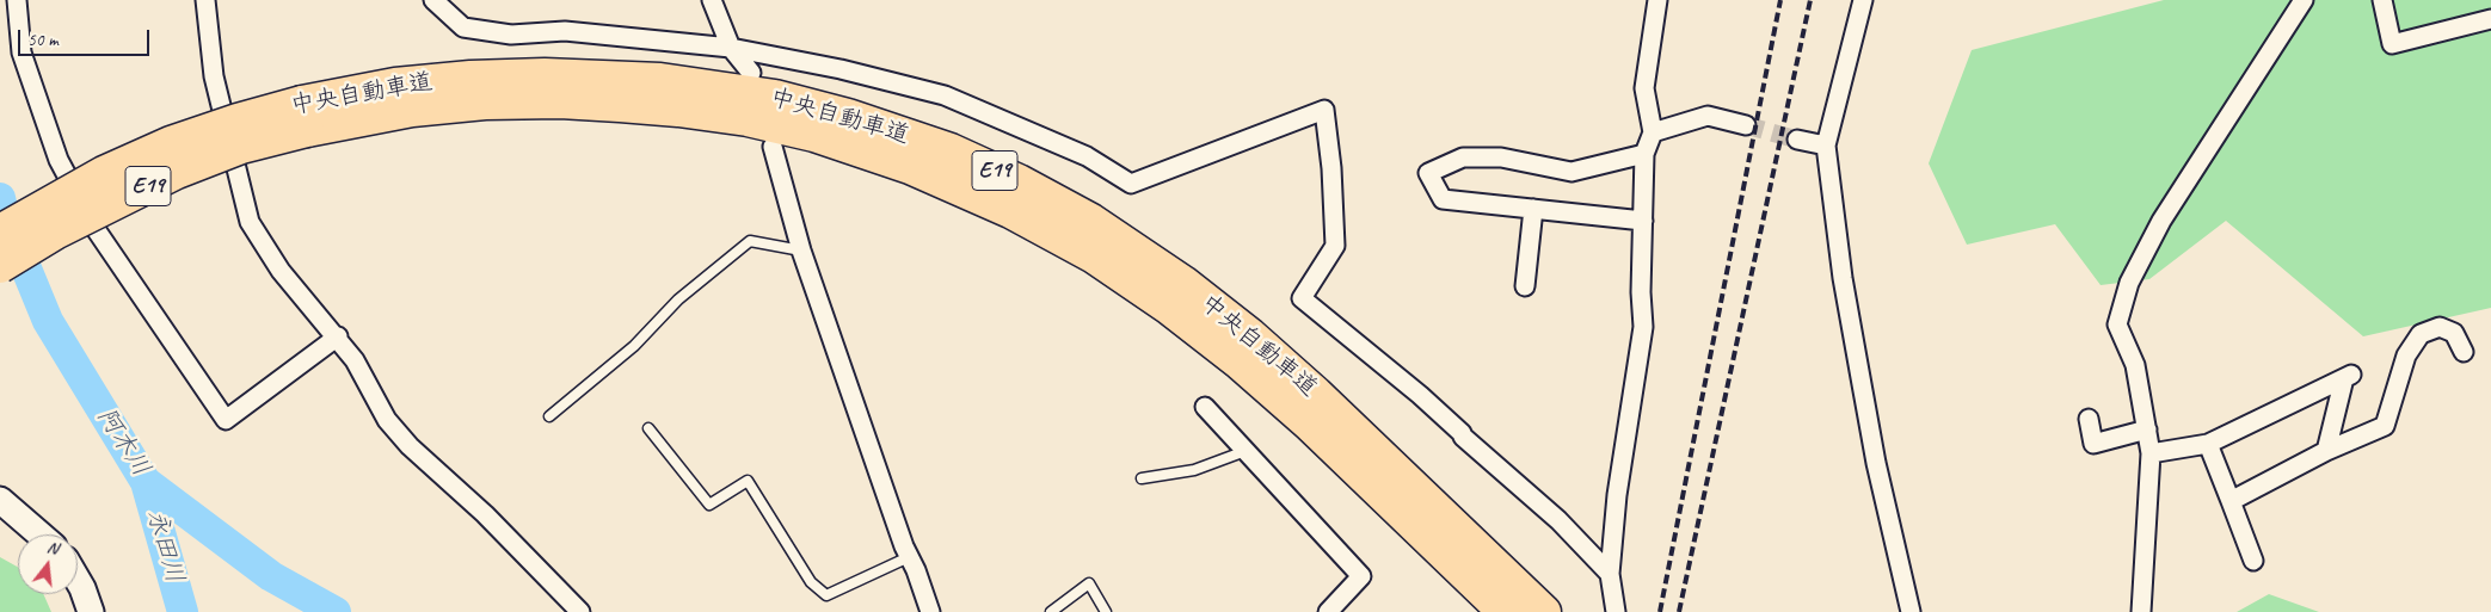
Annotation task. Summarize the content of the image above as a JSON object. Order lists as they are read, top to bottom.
{
  "streets": {
    "highway": ["中央自動車道", "E19"]
  },
  "water": ["阿木川", "永田川"],
  "scale_bar": "50 m",
  "north": "top"
}
